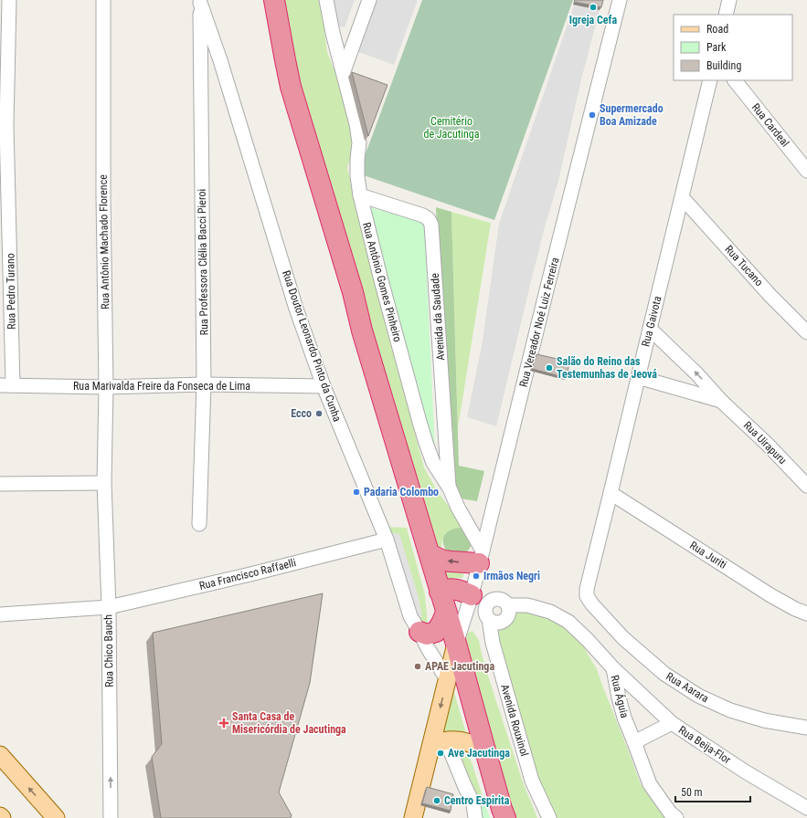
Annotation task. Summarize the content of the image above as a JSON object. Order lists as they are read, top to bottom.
{
  "streets": {
    "street": [
      "Rua Cardeal",
      "Rua Antônio Machado Florence",
      "Rua Professora Clélia Bacci Pieroi",
      "Rua Tucano",
      "Rua Antônio Gomes Pinheiro",
      "Rua Pedro Turano",
      "Avenida da Saudade",
      "Rua Gaivota",
      "Rua Vereador Noé Luiz Ferreira",
      "Rua Doutor Leonardo Pinto da Cunha",
      "Rua Marivalda Freire da Fonseca de Lima",
      "Rua Uirapuru",
      "Rua Juriti",
      "Rua Francisco Raffaelli",
      "Rua Chico Bauch",
      "Rua Aarara",
      "Rua Águia",
      "Avenida Rouxinol",
      "Rua Beija-Flor"
    ]
  },
  "crossings": [
    ["Rua Antônio Machado Florence", "Rua Marivalda Freire da Fonseca de Lima"],
    ["Rua Antônio Machado Florence", "Rua Chico Bauch"],
    ["Rua Professora Clélia Bacci Pieroi", "Rua Doutor Leonardo Pinto da Cunha"],
    ["Rua Professora Clélia Bacci Pieroi", "Rua Marivalda Freire da Fonseca de Lima"],
    ["Rua Tucano", "Rua Gaivota"],
    ["Rua Antônio Gomes Pinheiro", "Avenida da Saudade"],
    ["Rua Antônio Gomes Pinheiro", "Rua Vereador Noé Luiz Ferreira"],
    ["Rua Pedro Turano", "Rua Marivalda Freire da Fonseca de Lima"],
    ["Rua Gaivota", "Rua Uirapuru"],
    ["Rua Gaivota", "Rua Juriti"],
    ["Rua Gaivota", "Rua Aarara"],
    ["Rua Vereador Noé Luiz Ferreira", "Rua Águia"],
    ["Rua Vereador Noé Luiz Ferreira", "Avenida Rouxinol"],
    ["Rua Doutor Leonardo Pinto da Cunha", "Rua Marivalda Freire da Fonseca de Lima"],
    ["Rua Doutor Leonardo Pinto da Cunha", "Rua Francisco Raffaelli"],
    ["Rua Francisco Raffaelli", "Rua Chico Bauch"],
    ["Rua Águia", "Avenida Rouxinol"],
    ["Rua Águia", "Rua Beija-Flor"]
  ],
  "one_way": ["Rua Chico Bauch"],
  "parks": ["Cemitério de Jacutinga"],
  "places": {
    "other": [
      "Igreja Cefa",
      "Supermercado Boa Amizade",
      "Salão do Reino das Testemunhas de Jeová",
      "Ecco",
      "Padaria Colombo",
      "Irmãos Negri",
      "APAE Jacutinga",
      "Ave Jacutinga",
      "Centro Espirita"
    ],
    "health": ["Santa Casa de Misericórdia de Jacutinga"]
  },
  "legend": ["Road", "Park", "Building"],
  "scale_bar": "50 m"
}
